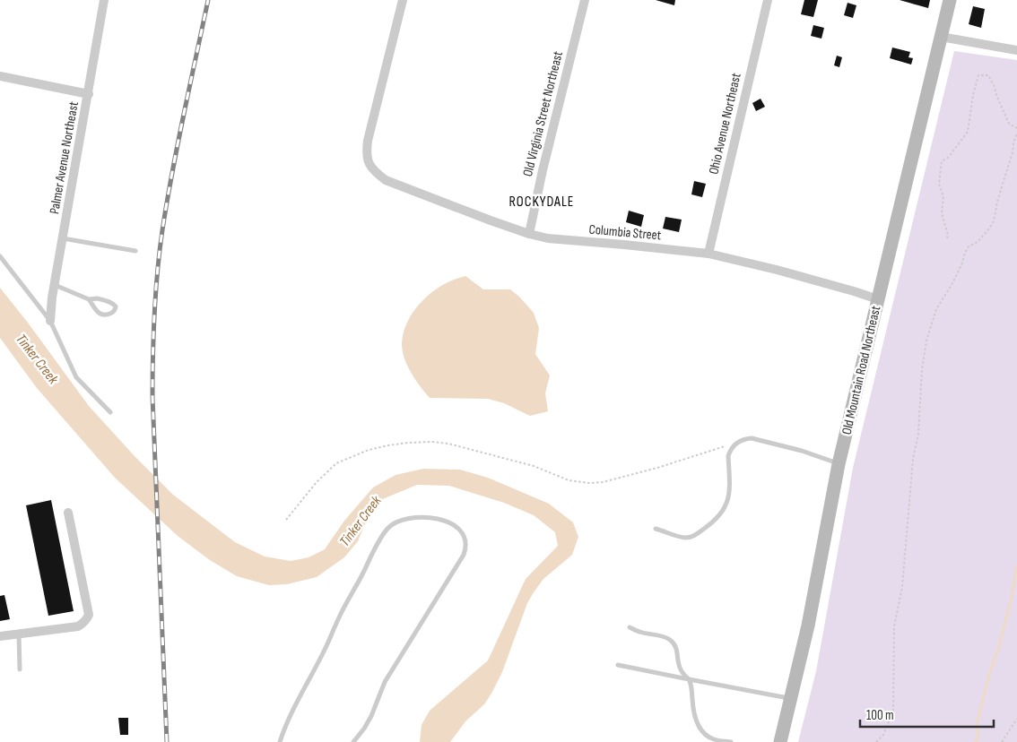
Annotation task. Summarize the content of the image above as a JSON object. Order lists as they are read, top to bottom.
{
  "streets": {
    "street": [
      "Old Virginia Street Northeast",
      "Ohio Avenue Northeast",
      "Palmer Avenue Northeast",
      "Columbia Street",
      "Old Mountain Road Northeast"
    ]
  },
  "crossings": [
    ["Old Virginia Street Northeast", "Columbia Street"],
    ["Ohio Avenue Northeast", "Columbia Street"],
    ["Columbia Street", "Old Mountain Road Northeast"]
  ],
  "districts": ["ROCKYDALE"],
  "water": ["Tinker Creek"],
  "scale_bar": "100 m"
}
